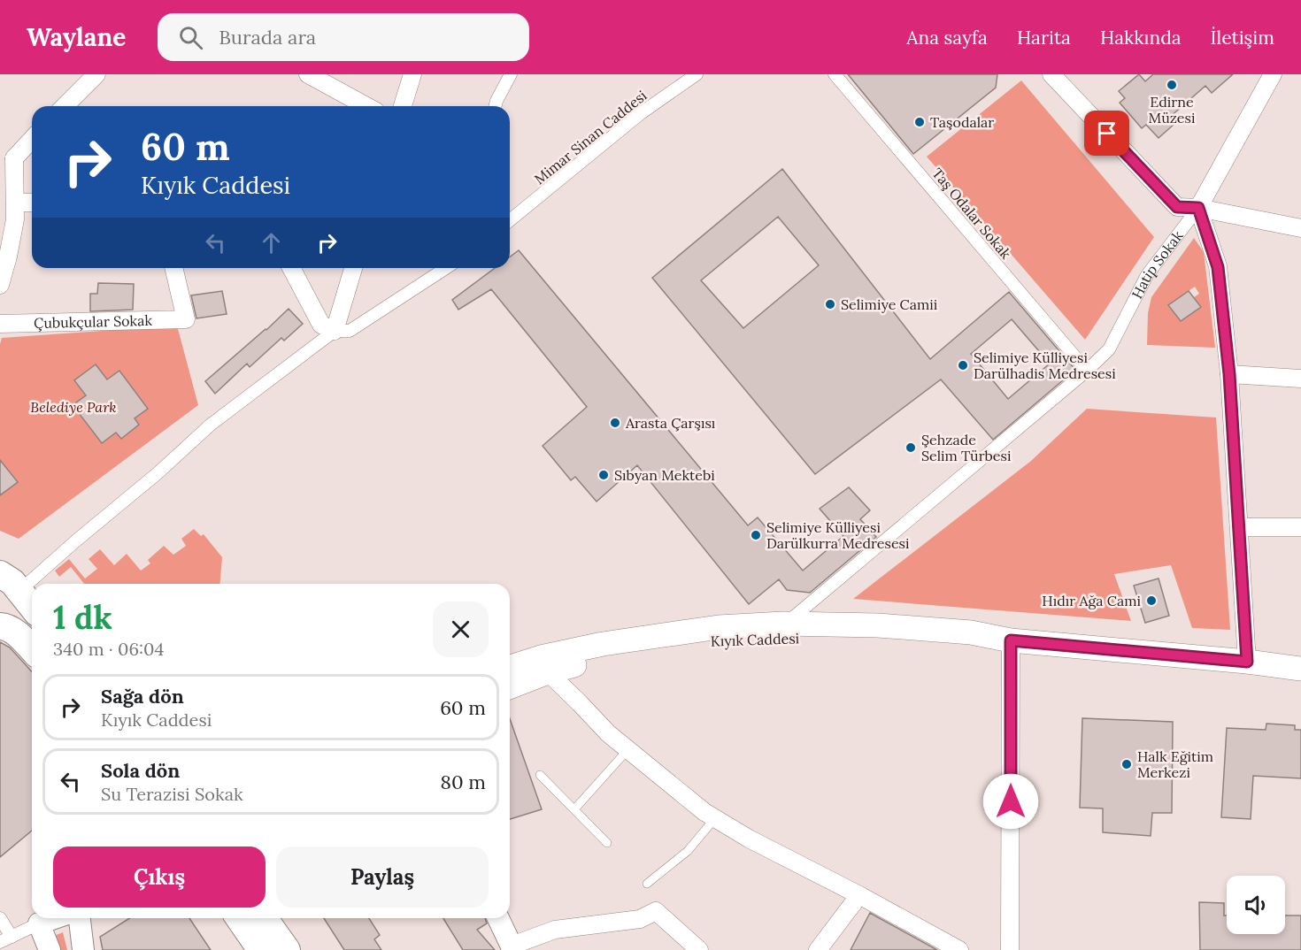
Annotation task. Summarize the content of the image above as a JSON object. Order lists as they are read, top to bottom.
{
  "streets": {
    "main road": ["Kıyık Caddesi"],
    "street": [
      "Mimar Sinan Caddesi",
      "Taş Odalar Sokak",
      "Hatip Sokak",
      "Çubukçular Sokak"
    ]
  },
  "crossings": [
    ["Taş Odalar Sokak", "Hatip Sokak"],
    ["Hatip Sokak", "Kıyık Caddesi"]
  ],
  "parks": ["Belediye Park"],
  "places": [
    "Edirne Müzesi",
    "Taşodalar",
    "Selimiye Camii",
    "Selimiye Külliyesi Darülhadis Medresesi",
    "Arasta Çarşısı",
    "Şehzade Selim Türbesi",
    "Sıbyan Mektebi",
    "Selimiye Külliyesi Darülkurra Medresesi",
    "Hıdır Ağa Cami",
    "Halk Eğitim Merkezi"
  ],
  "page": {
    "header": "Waylane",
    "search": "Burada ara",
    "nav": [
      "Ana sayfa",
      "Harita",
      "Hakkında",
      "İletişim"
    ],
    "turn": ["60 m", "Kıyık Caddesi"],
    "heading": ["1 dk", "340 m · 06:04"],
    "list": [
      {
        "name": "Sağa dön",
        "note": "Kıyık Caddesi",
        "value": "60 m"
      },
      {
        "name": "Sola dön",
        "note": "Su Terazisi Sokak",
        "value": "80 m"
      }
    ],
    "buttons": ["Çıkış", "Paylaş"]
  }
}
